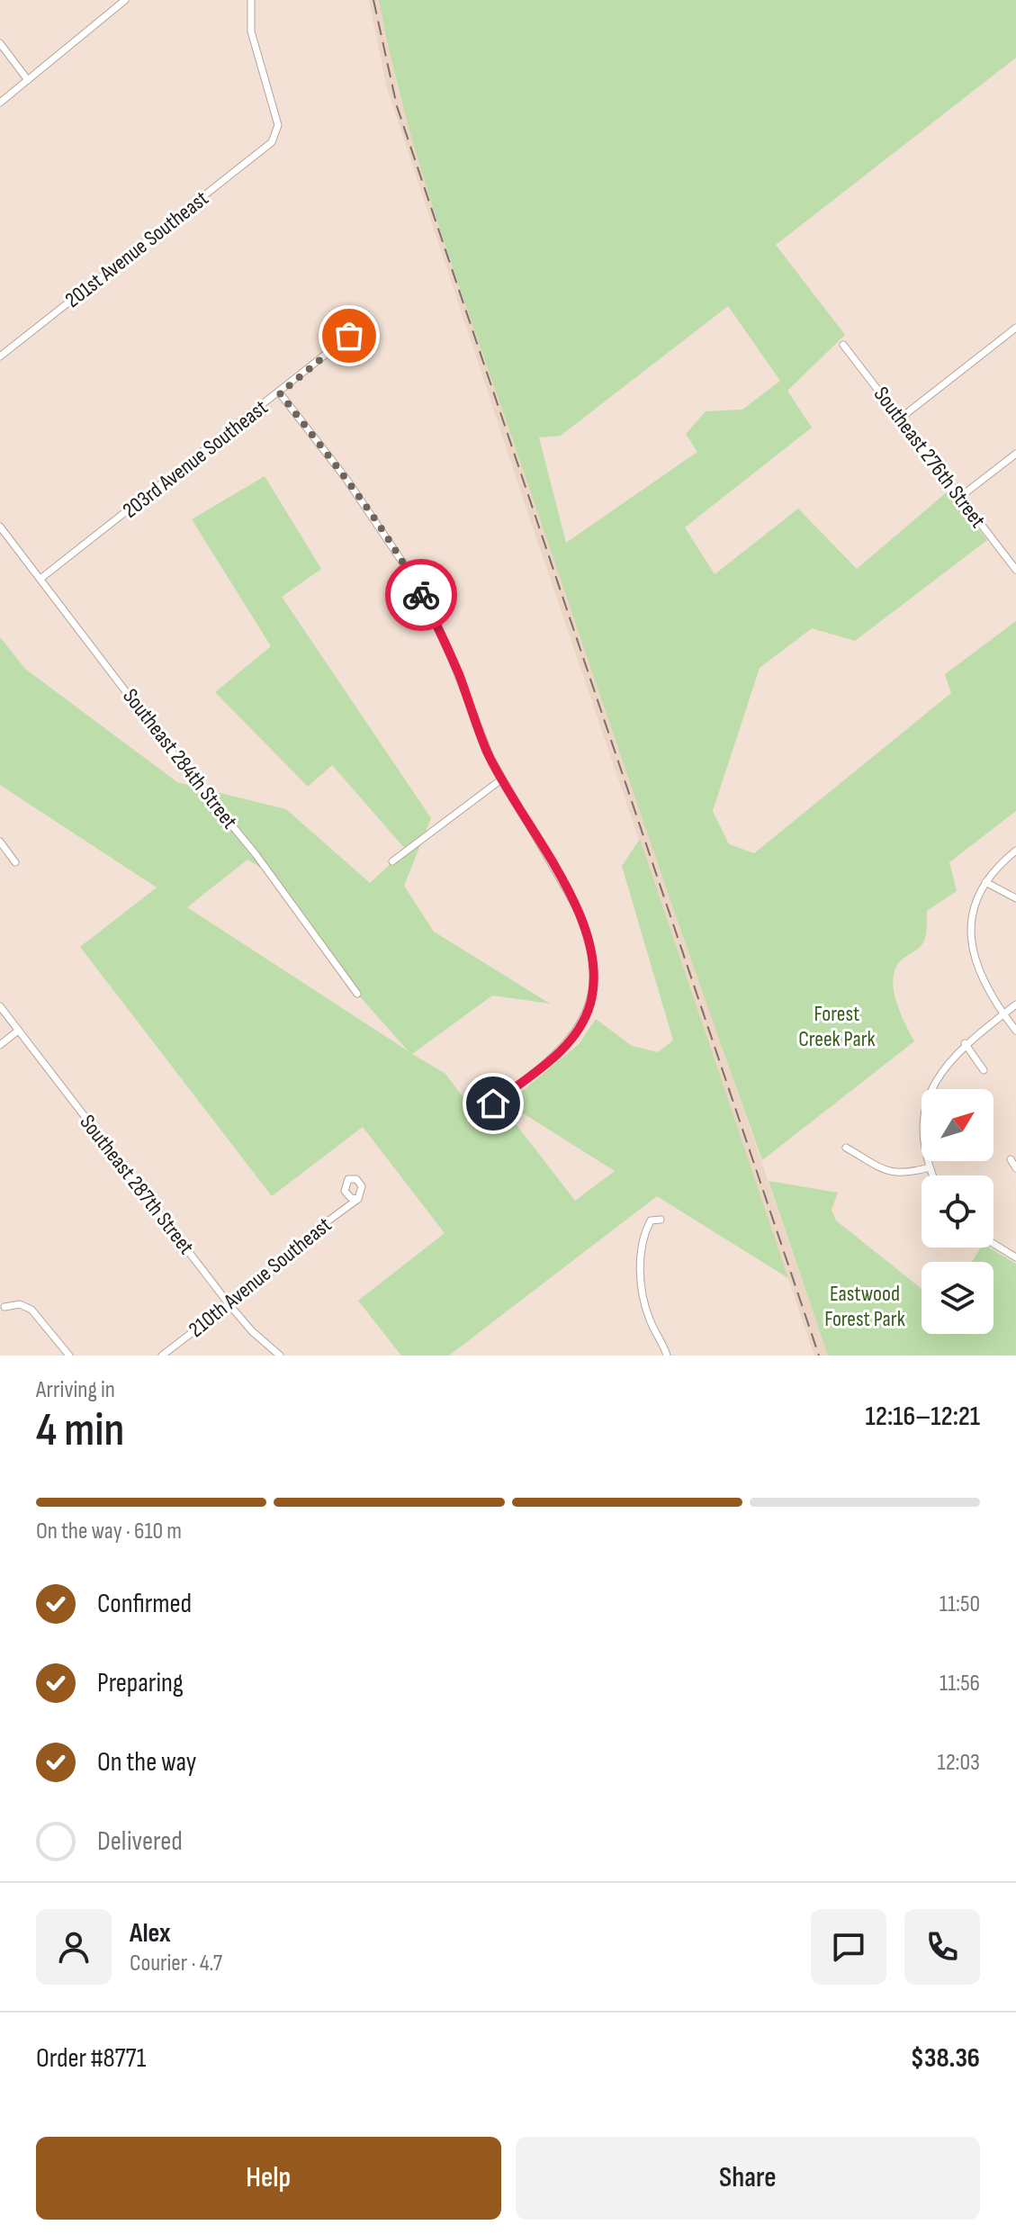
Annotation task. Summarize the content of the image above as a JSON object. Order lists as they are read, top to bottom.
{
  "streets": {
    "street": [
      "201st Avenue Southeast",
      "Southeast 276th Street",
      "203rd Avenue Southeast",
      "Southeast 284th Street",
      "Southeast 287th Street",
      "210th Avenue Southeast"
    ]
  },
  "crossings": [
    ["203rd Avenue Southeast", "Southeast 284th Street"],
    ["Southeast 287th Street", "210th Avenue Southeast"]
  ],
  "parks": ["Forest Creek Park", "Eastwood Forest Park"],
  "north": "top right",
  "page": {
    "heading": ["4 min", "Arriving in", "12:16–12:21"],
    "panel": [
      "Alex",
      "Courier · 4.7",
      "Order #8771",
      "$38.36"
    ],
    "bar": "On the way · 610 m",
    "list": [
      ["Confirmed", "11:50"],
      ["Preparing", "11:56"],
      ["On the way", "12:03"],
      "Delivered"
    ],
    "buttons": ["Help", "Share"]
  }
}
